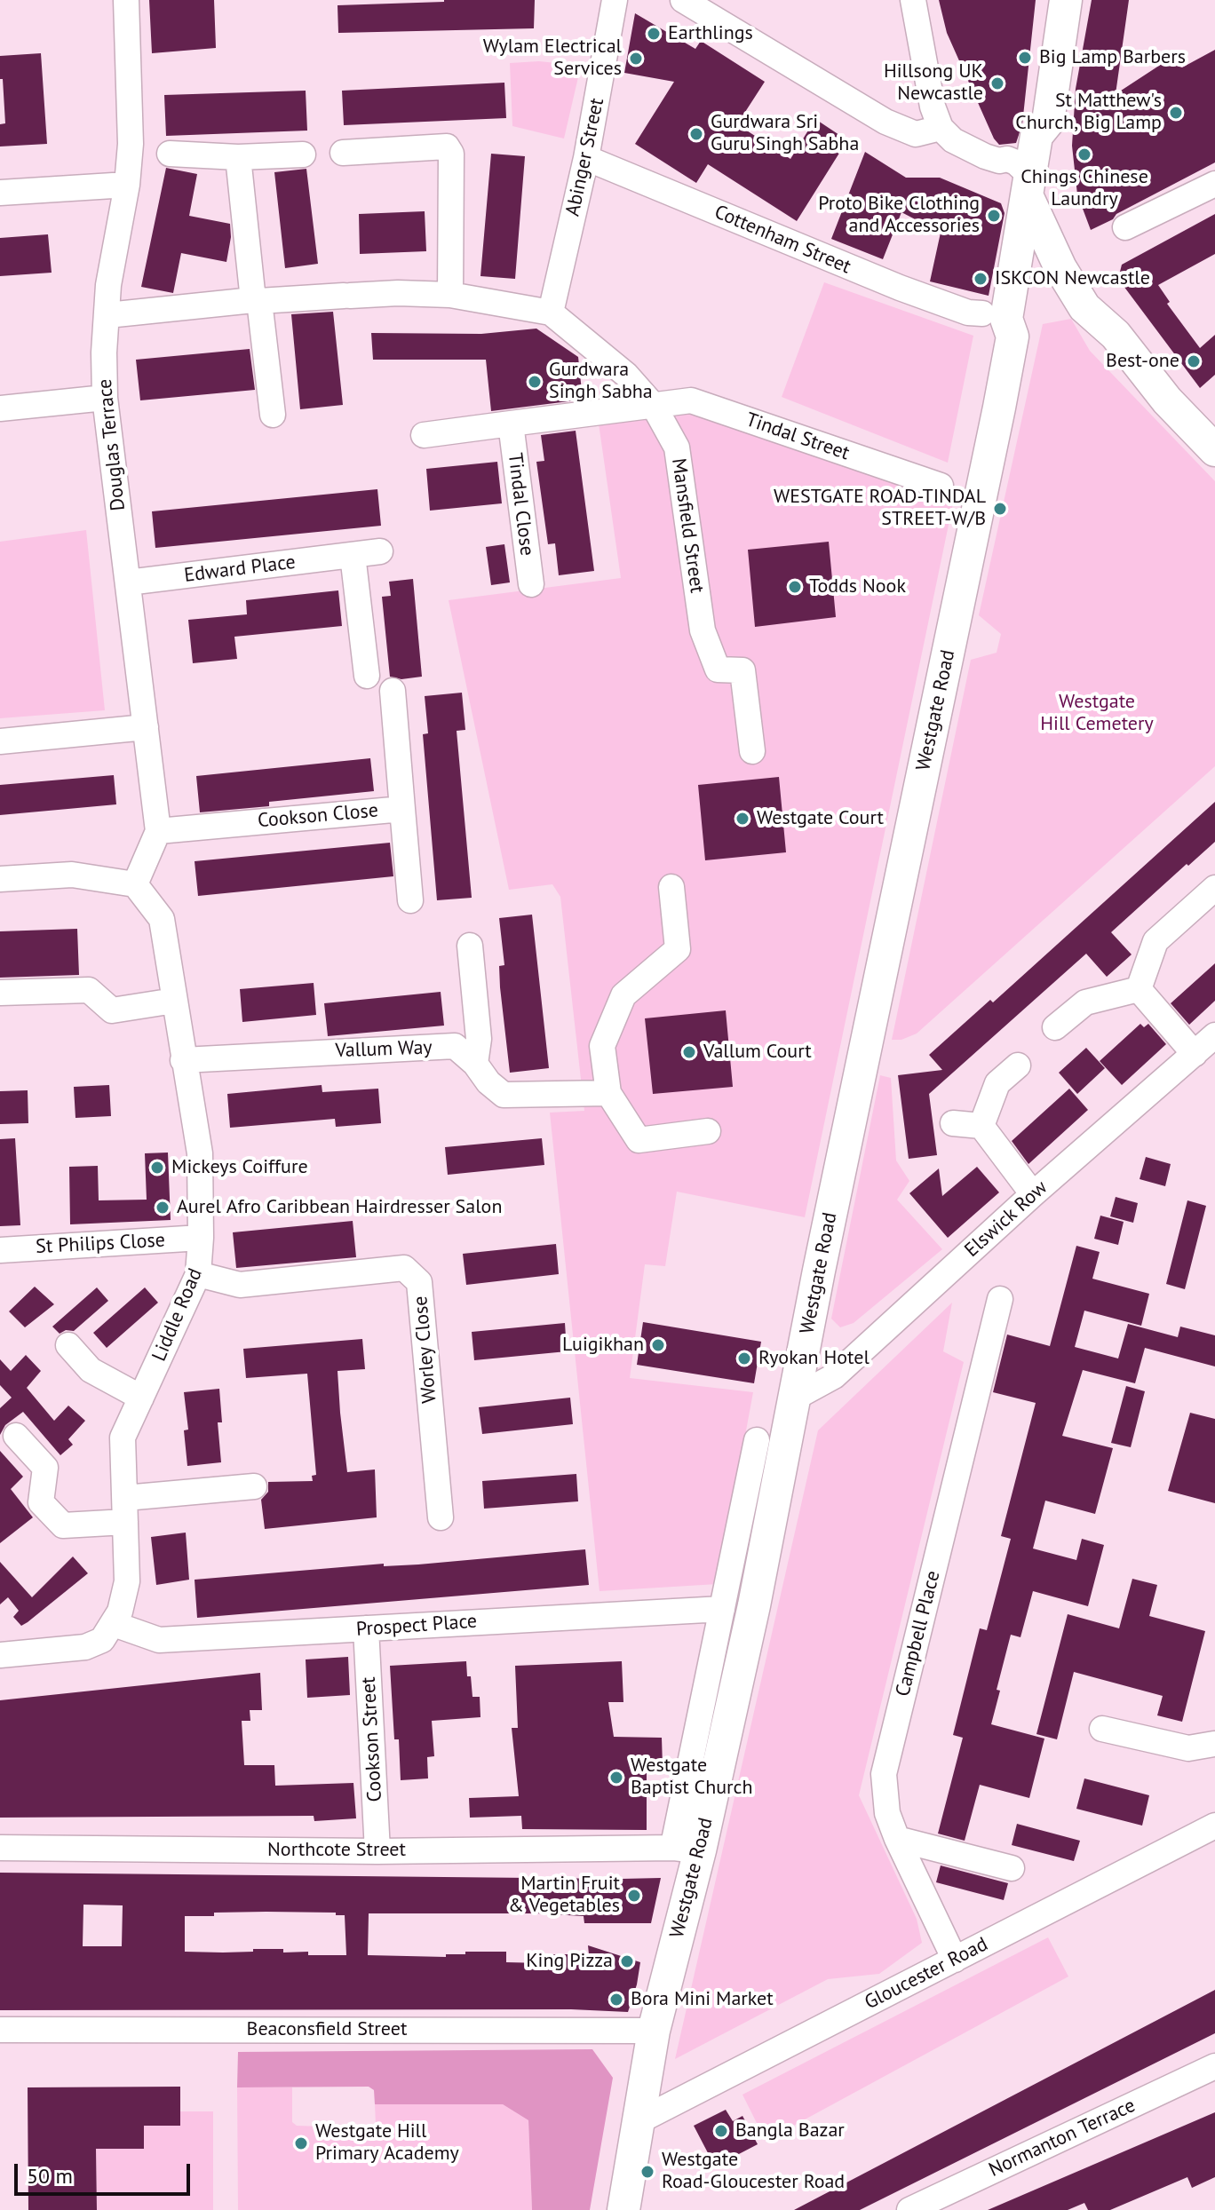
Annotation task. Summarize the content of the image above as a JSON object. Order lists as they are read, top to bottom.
{
  "streets": {
    "main road": ["Westgate Road"],
    "street": [
      "Abinger Street",
      "Cottenham Street",
      "Tindal Street",
      "Douglas Terrace",
      "Tindal Close",
      "Mansfield Street",
      "Edward Place",
      "Cookson Close",
      "Vallum Way",
      "Elswick Row",
      "St Philips Close",
      "Liddle Road",
      "Worley Close",
      "Prospect Place",
      "Campbell Place",
      "Cookson Street",
      "Northcote Street",
      "Gloucester Road",
      "Beaconsfield Street",
      "Normanton Terrace"
    ]
  },
  "crossings": [
    ["Abinger Street", "Cottenham Street"],
    ["Abinger Street", "Mansfield Street"],
    ["Tindal Street", "Tindal Close"],
    ["Tindal Street", "Mansfield Street"],
    ["Douglas Terrace", "Mansfield Street"],
    ["Douglas Terrace", "Edward Place"],
    ["Douglas Terrace", "Cookson Close"],
    ["Tindal Close", "Mansfield Street"],
    ["Westgate Road", "Elswick Row"],
    ["Westgate Road", "Northcote Street"],
    ["Westgate Road", "Gloucester Road"],
    ["Westgate Road", "Beaconsfield Street"],
    ["Vallum Way", "Liddle Road"],
    ["St Philips Close", "Liddle Road"],
    ["Liddle Road", "Worley Close"],
    ["Liddle Road", "Prospect Place"],
    ["Prospect Place", "Cookson Street"],
    ["Campbell Place", "Gloucester Road"],
    ["Cookson Street", "Northcote Street"]
  ],
  "parks": ["Westgate Hill Cemetery"],
  "places": [
    "Earthlings",
    "Big Lamp Barbers",
    "Wylam Electrical Services",
    "Hillsong UK Newcastle",
    "St Matthew's Church, Big Lamp",
    "Gurdwara Sri Guru Singh Sabha",
    "Chings Chinese Laundry",
    "Proto Bike Clothing and Accessories",
    "ISKCON Newcastle",
    "Best-one",
    "Gurdwara Singh Sabha",
    "WESTGATE ROAD-TINDAL STREET-W/B",
    "Todds Nook",
    "Westgate Court",
    "Vallum Court",
    "Mickeys Coiffure",
    "Aurel Afro Caribbean Hairdresser Salon",
    "Luigikhan",
    "Ryokan Hotel",
    "Westgate Baptist Church",
    "Martin Fruit & Vegetables",
    "King Pizza",
    "Bora Mini Market",
    "Bangla Bazar",
    "Westgate Hill Primary Academy",
    "Westgate Road-Gloucester Road"
  ],
  "scale_bar": "50 m"
}
